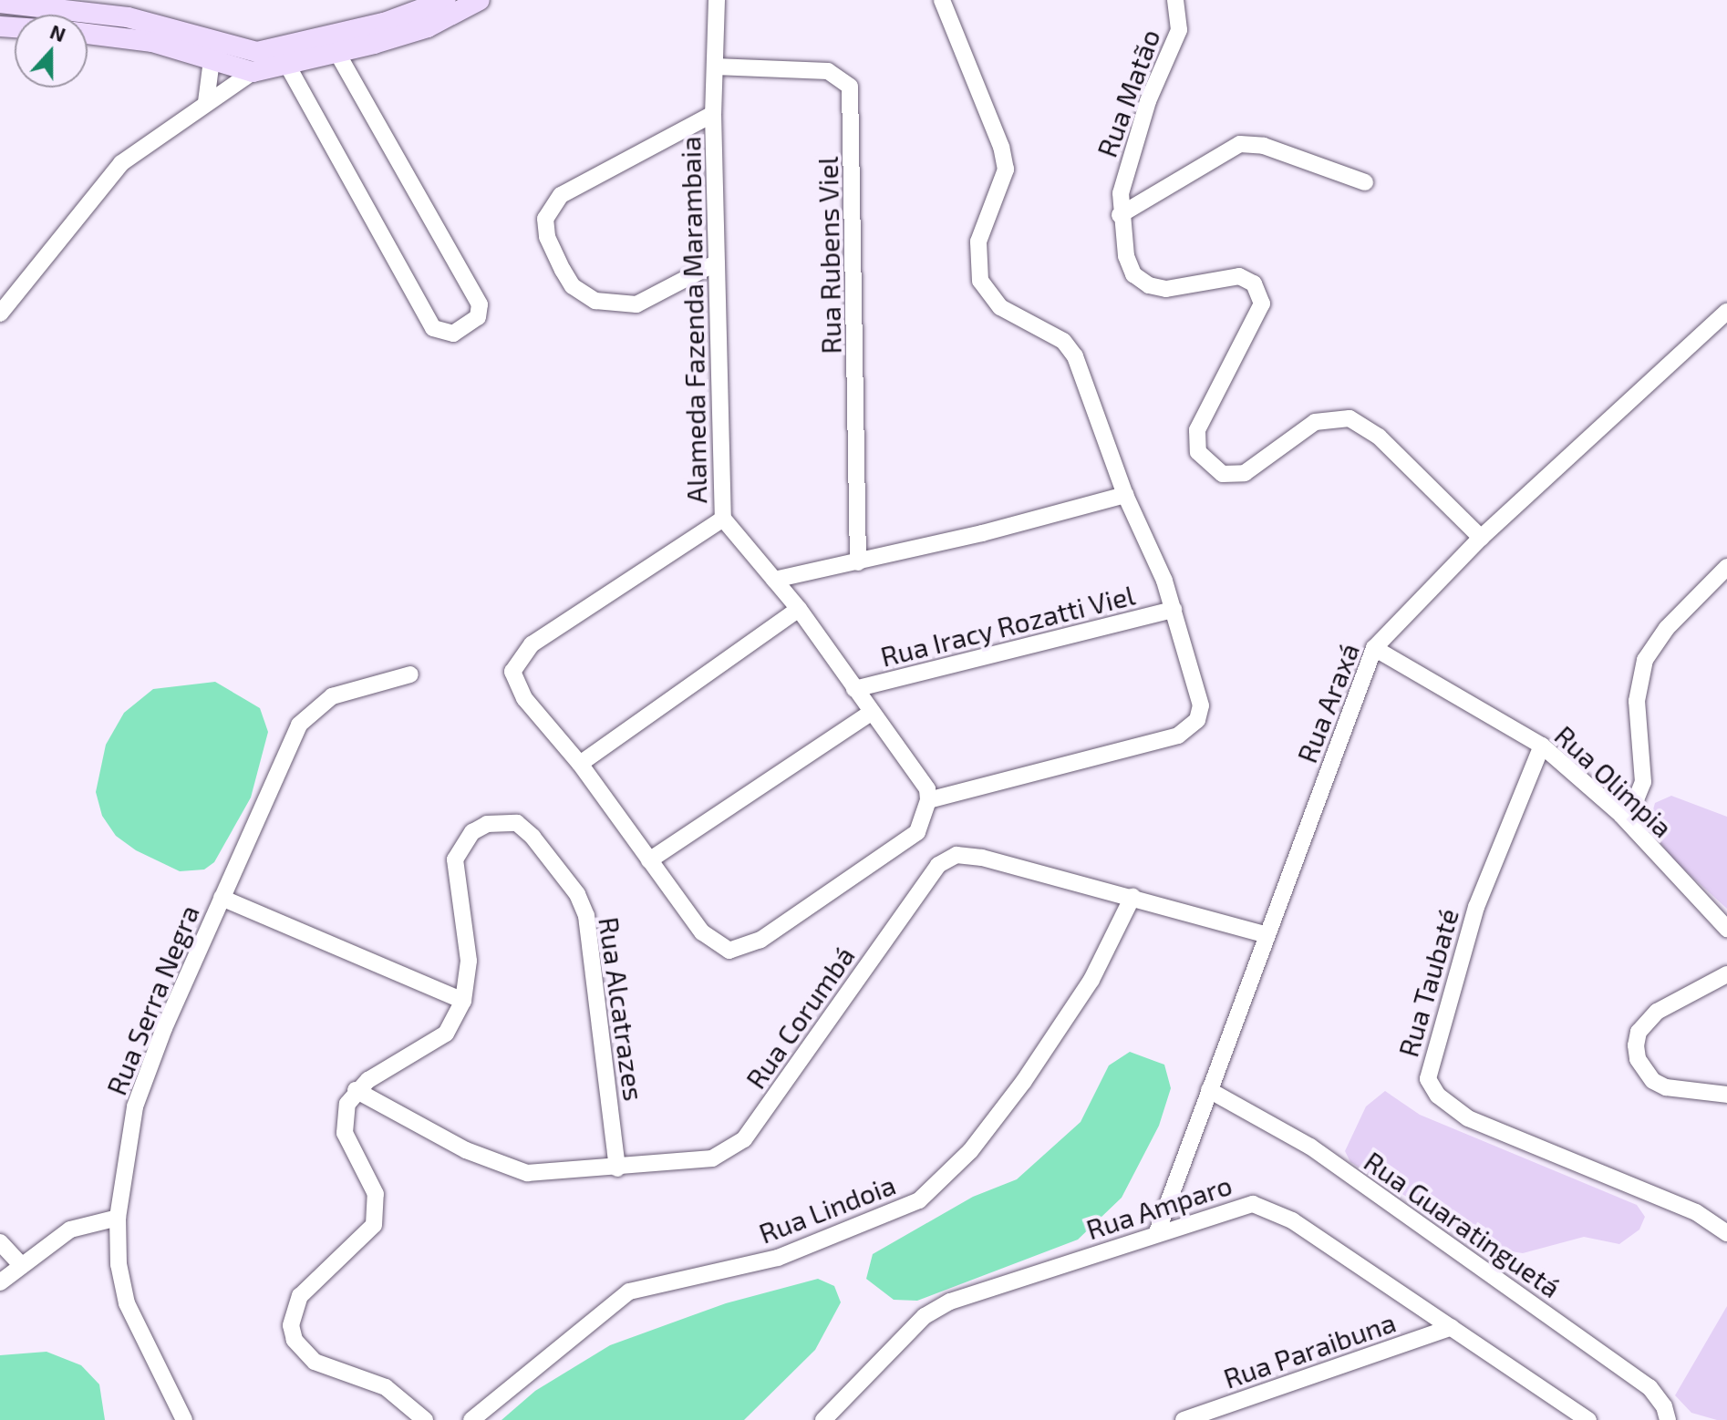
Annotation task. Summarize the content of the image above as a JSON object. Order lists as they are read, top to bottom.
{
  "streets": {
    "street": [
      "Rua Matão",
      "Rua Rubens Viel",
      "Alameda Fazenda Marambaia",
      "Rua Iracy Rozatti Viel",
      "Rua Araxá",
      "Rua Olimpia",
      "Rua Taubaté",
      "Rua Serra Negra",
      "Rua Alcatrazes",
      "Rua Corumbá",
      "Rua Amparo",
      "Rua Lindoia",
      "Rua Guaratinguetá",
      "Rua Paraibuna"
    ]
  },
  "crossings": [
    ["Rua Matão", "Rua Araxá"],
    ["Rua Rubens Viel", "Alameda Fazenda Marambaia"],
    ["Alameda Fazenda Marambaia", "Rua Iracy Rozatti Viel"],
    ["Rua Araxá", "Rua Olimpia"],
    ["Rua Araxá", "Rua Corumbá"],
    ["Rua Araxá", "Rua Amparo"],
    ["Rua Araxá", "Rua Guaratinguetá"],
    ["Rua Olimpia", "Rua Taubaté"],
    ["Rua Alcatrazes", "Rua Corumbá"],
    ["Rua Corumbá", "Rua Lindoia"],
    ["Rua Amparo", "Rua Paraibuna"]
  ],
  "north": "top"
}
